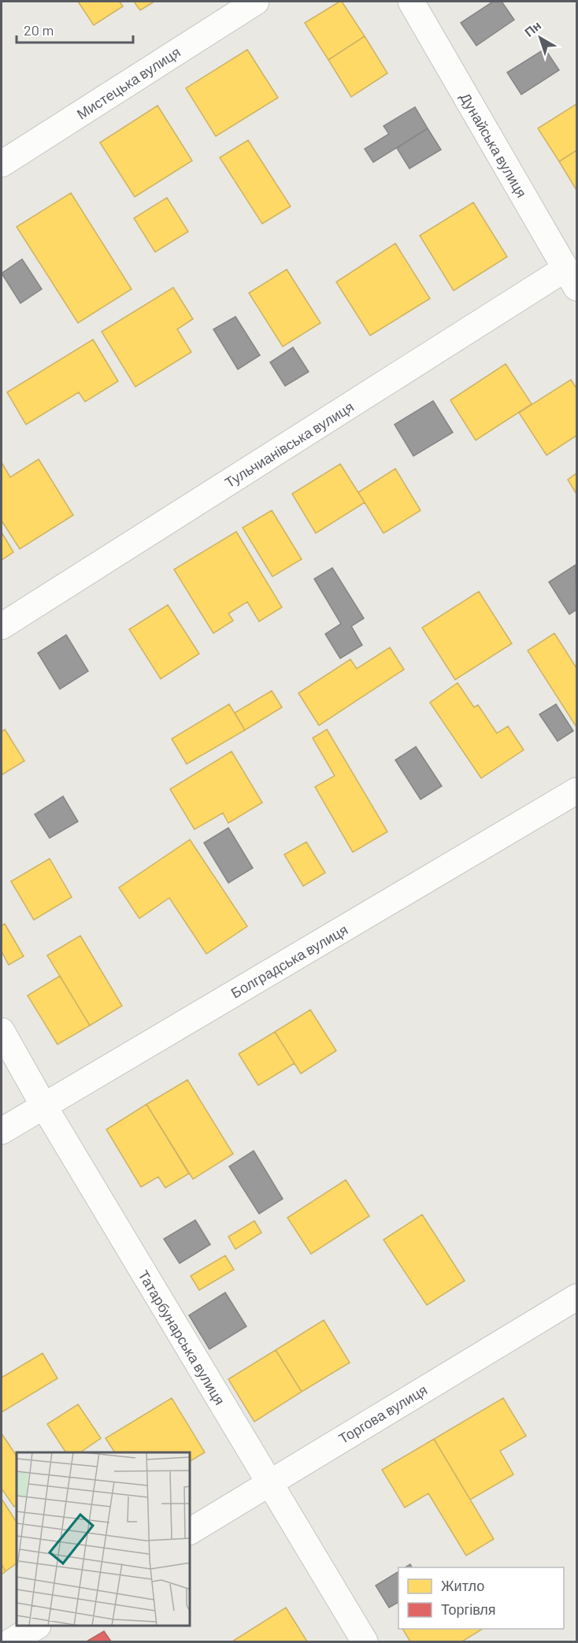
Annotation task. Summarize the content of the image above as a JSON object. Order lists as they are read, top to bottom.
{
  "streets": {
    "street": [
      "Мистецька вулиця",
      "Дунайська вулиця",
      "Тульчианівська вулиця",
      "Болградська вулиця",
      "Татарбунарська вулиця",
      "Торгова вулиця"
    ]
  },
  "crossings": [
    ["Дунайська вулиця", "Тульчианівська вулиця"],
    ["Болградська вулиця", "Татарбунарська вулиця"],
    ["Татарбунарська вулиця", "Торгова вулиця"]
  ],
  "legend": ["Житло", "Торгівля"],
  "scale_bar": "20 m",
  "north": "top left"
}
